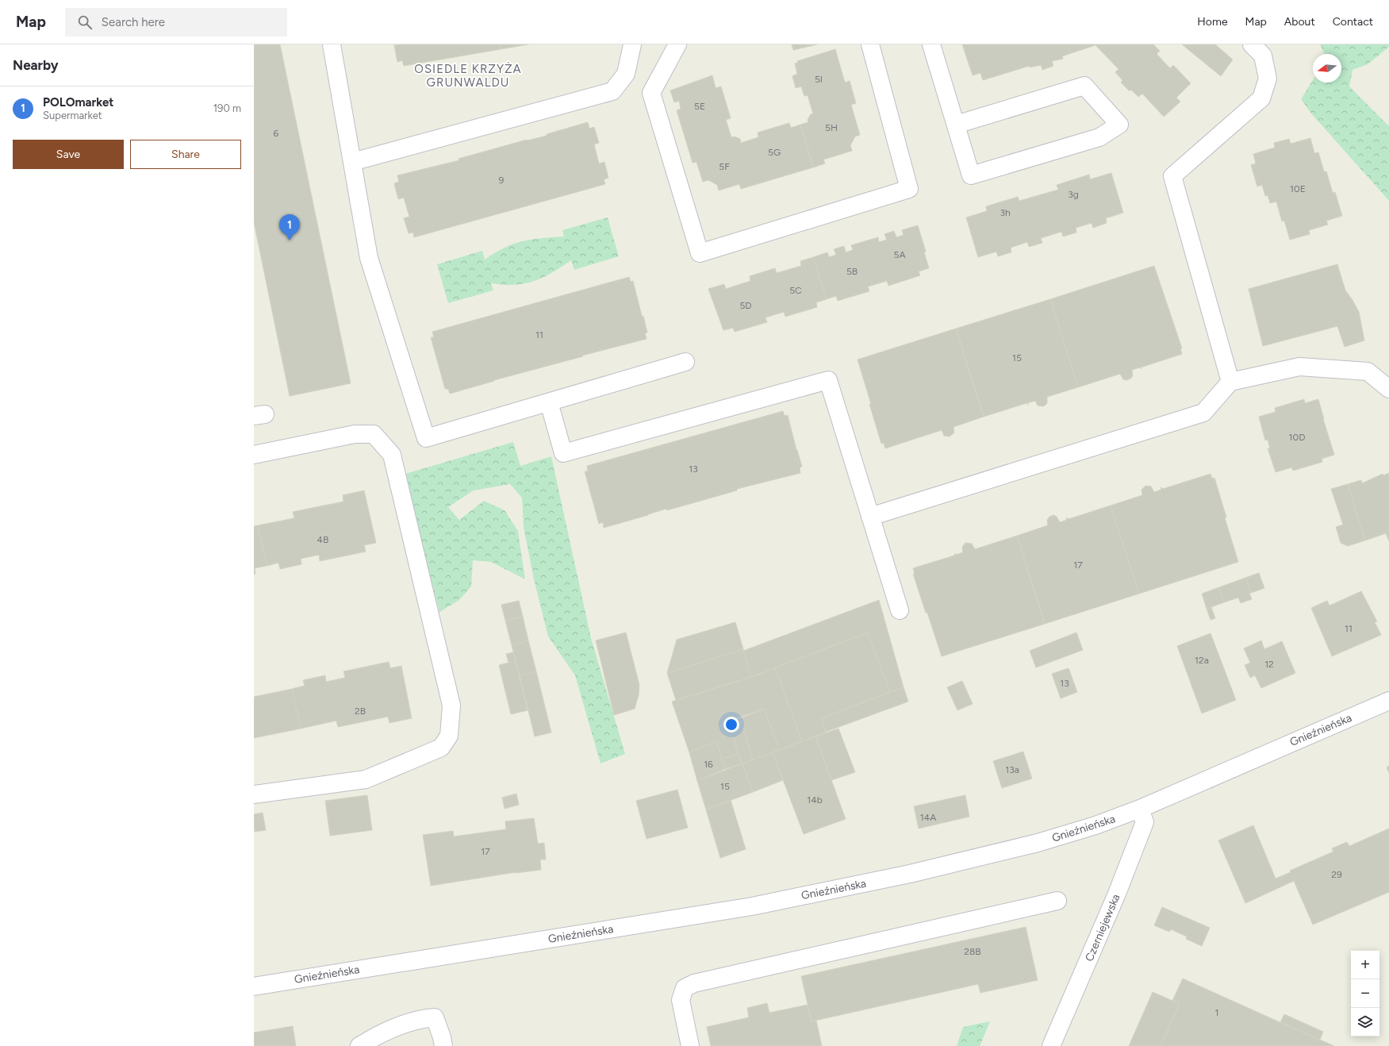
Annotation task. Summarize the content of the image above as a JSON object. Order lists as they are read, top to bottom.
{
  "streets": {
    "street": ["Gnieźnieńska", "Czerniejewska"]
  },
  "crossings": [
    ["Gnieźnieńska", "Czerniejewska"]
  ],
  "districts": ["OSIEDLE KRZYŻA GRUNWALDU"],
  "house_numbers": [
    "5I",
    "5E",
    "5H",
    "6",
    "5G",
    "5F",
    "9",
    "10E",
    "3g",
    "3h",
    "5A",
    "5B",
    "5C",
    "5D",
    "11",
    "15",
    "10D",
    "13",
    "4B",
    "17",
    "11",
    "12a",
    "12",
    "13",
    "2B",
    "16",
    "13a",
    "15",
    "14b",
    "14A",
    "17",
    "29",
    "28B",
    "1"
  ],
  "north": "left",
  "page": {
    "header": "Map",
    "search": "Search here",
    "nav": [
      "Home",
      "Map",
      "About",
      "Contact"
    ],
    "heading": "Nearby",
    "list": [
      {
        "mark": "1",
        "name": "POLOmarket",
        "note": "Supermarket",
        "value": "190 m"
      }
    ],
    "buttons": ["Save", "Share"],
    "pins": "1",
    "map_buttons": ["+", "−"]
  }
}
